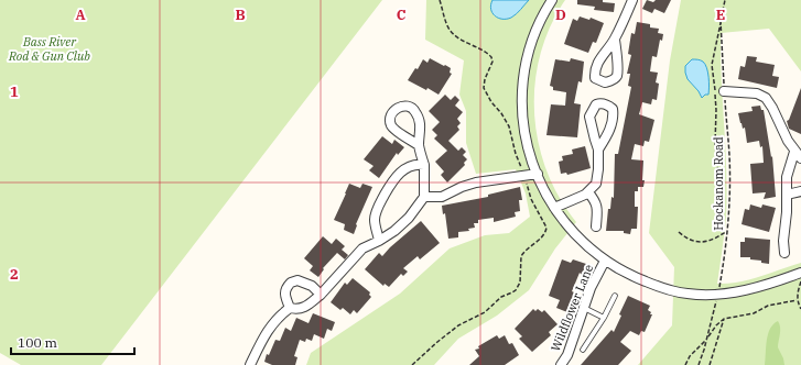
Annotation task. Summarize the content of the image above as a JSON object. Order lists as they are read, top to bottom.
{
  "streets": {
    "street": ["Wildflower Lane"],
    "path": ["Hockanom Road"]
  },
  "parks": ["Bass River Rod & Gun Club"],
  "scale_bar": "100 m",
  "grid": {
    "columns": [
      "A",
      "B",
      "C",
      "D",
      "E"
    ],
    "rows": ["1", "2"]
  }
}
